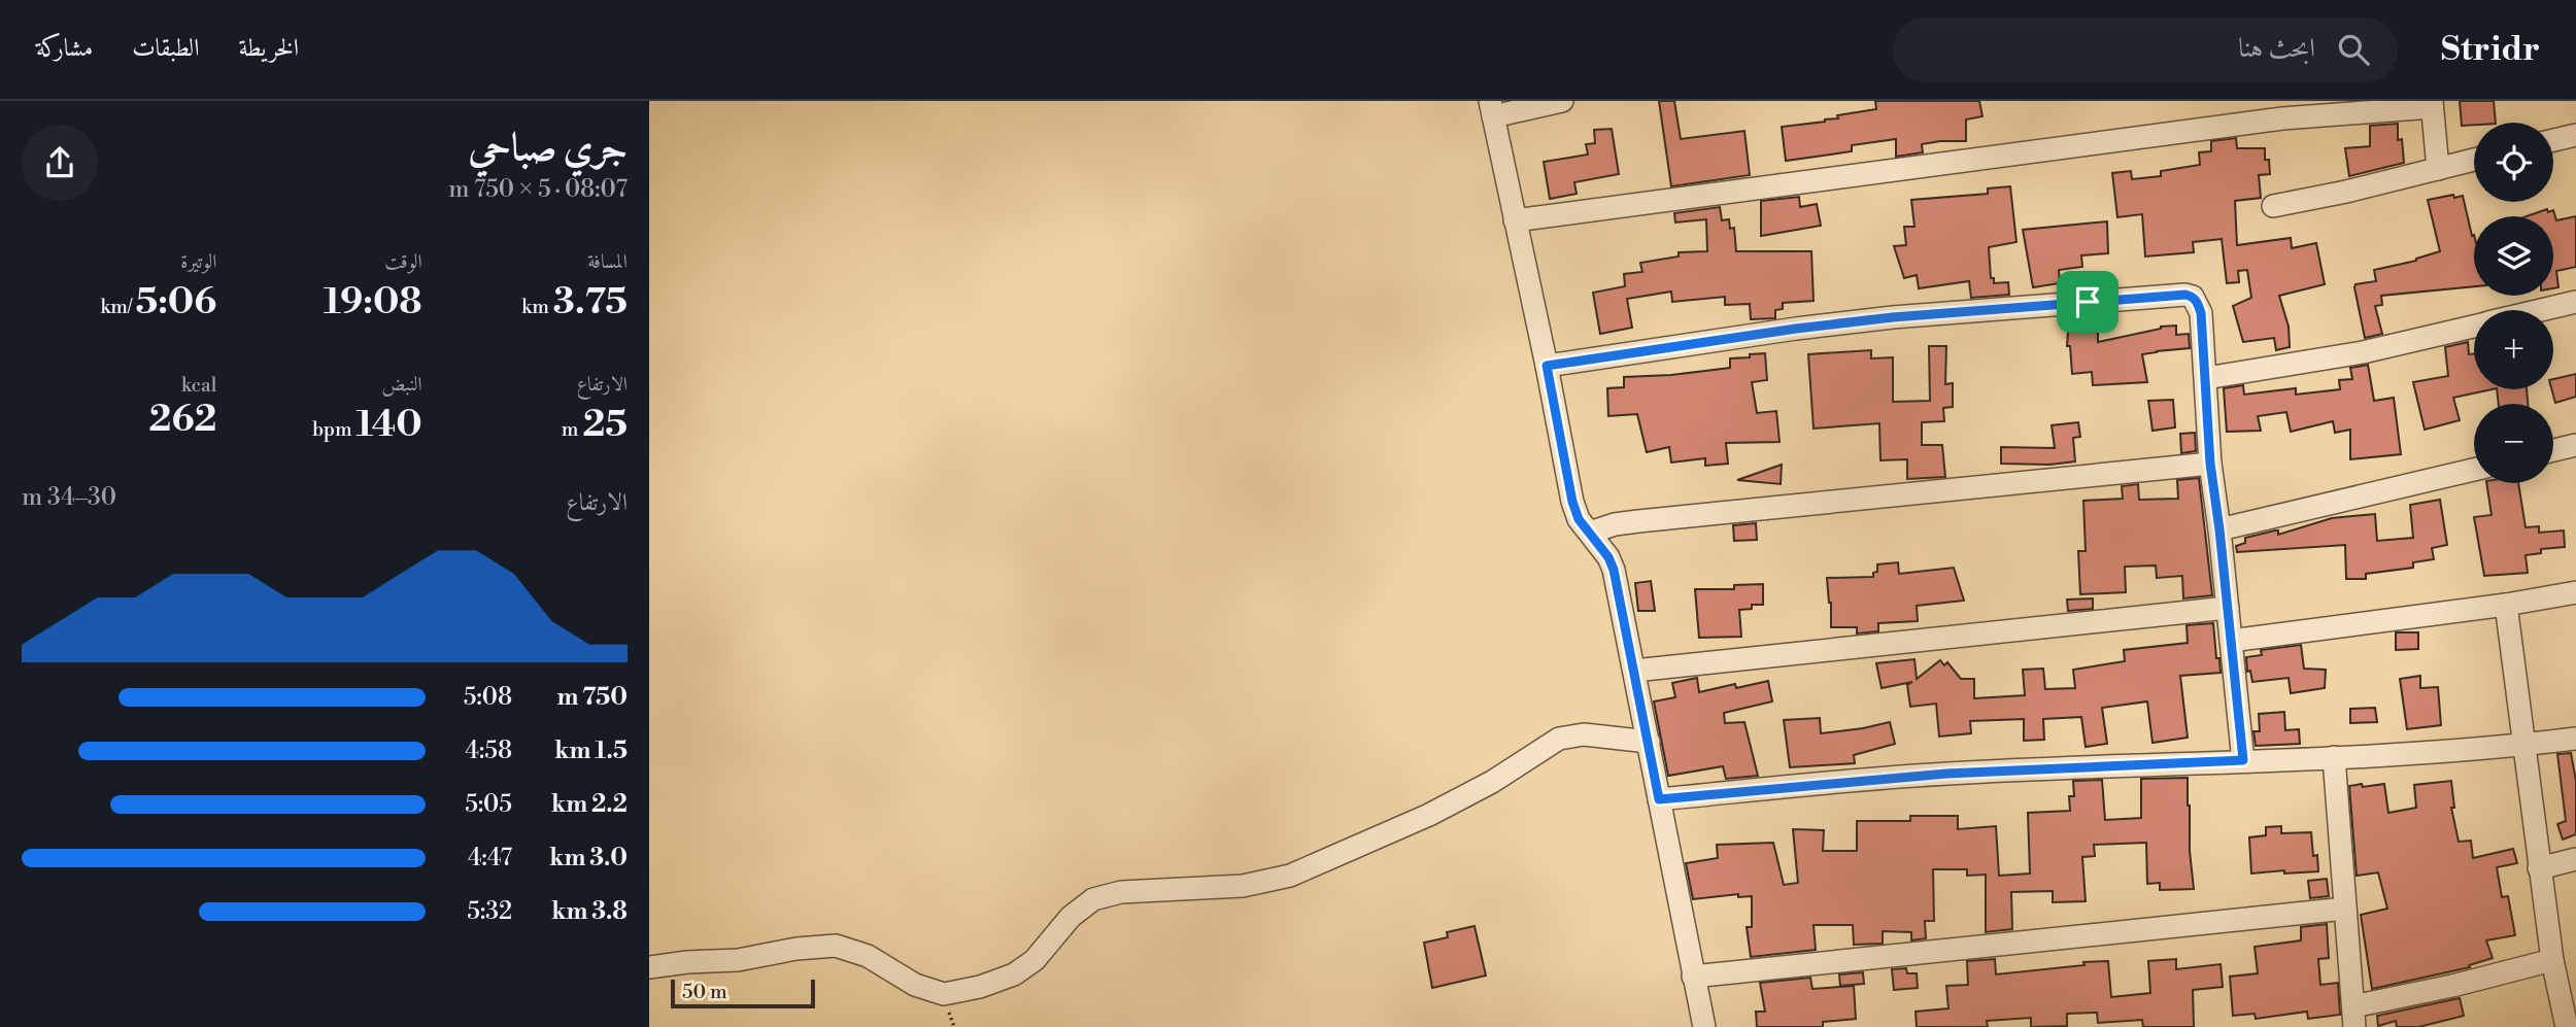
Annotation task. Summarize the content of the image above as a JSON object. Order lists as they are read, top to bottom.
{
  "scale_bar": "50 m",
  "page": {
    "header": "Stridr",
    "search": "ابحث هنا",
    "nav": ["الخريطة", "الطبقات", "مشاركة"],
    "heading": ["جري صباحي", "08:07 · 5 × 750 m"],
    "map_buttons": ["+", "−"],
    "stats": [
      ["المسافة", "3.75 km"],
      ["الوقت", "19:08"],
      ["الوتيرة", "5:06 /km"],
      ["الارتفاع", "25 m"],
      ["النبض", "140 bpm"],
      ["kcal", "262"]
    ],
    "chart": ["الارتفاع", "30–34 m"],
    "list": [
      {
        "name": "750 m",
        "note": "5:08"
      },
      {
        "name": "1.5 km",
        "note": "4:58"
      },
      {
        "name": "2.2 km",
        "note": "5:05"
      },
      {
        "name": "3.0 km",
        "note": "4:47"
      },
      {
        "name": "3.8 km",
        "note": "5:32"
      }
    ],
    "scale": "50 m"
  }
}
